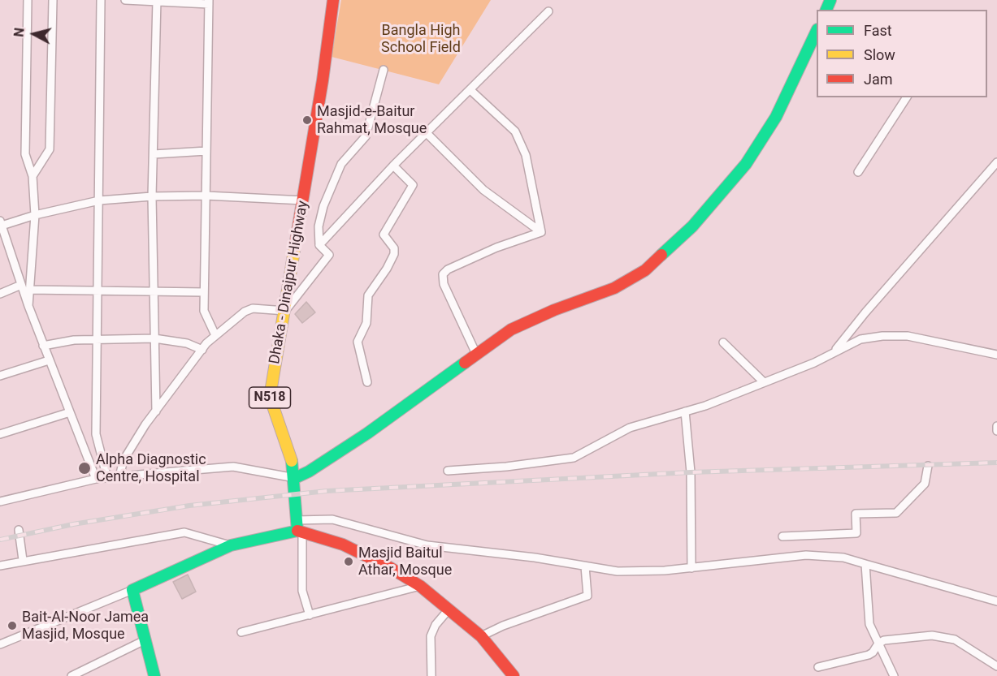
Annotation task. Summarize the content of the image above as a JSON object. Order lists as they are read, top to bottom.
{
  "streets": {
    "main road": ["Dhaka - Dinajpur Highway", "N518"]
  },
  "parks": ["Bangla High School Field"],
  "places": [
    "Masjid-e-Baitur Rahmat, Mosque",
    "Alpha Diagnostic Centre, Hospital",
    "Masjid Baitul Athar, Mosque",
    "Bait-Al-Noor Jamea Masjid, Mosque"
  ],
  "legend": ["Fast", "Slow", "Jam"],
  "north": "left"
}
